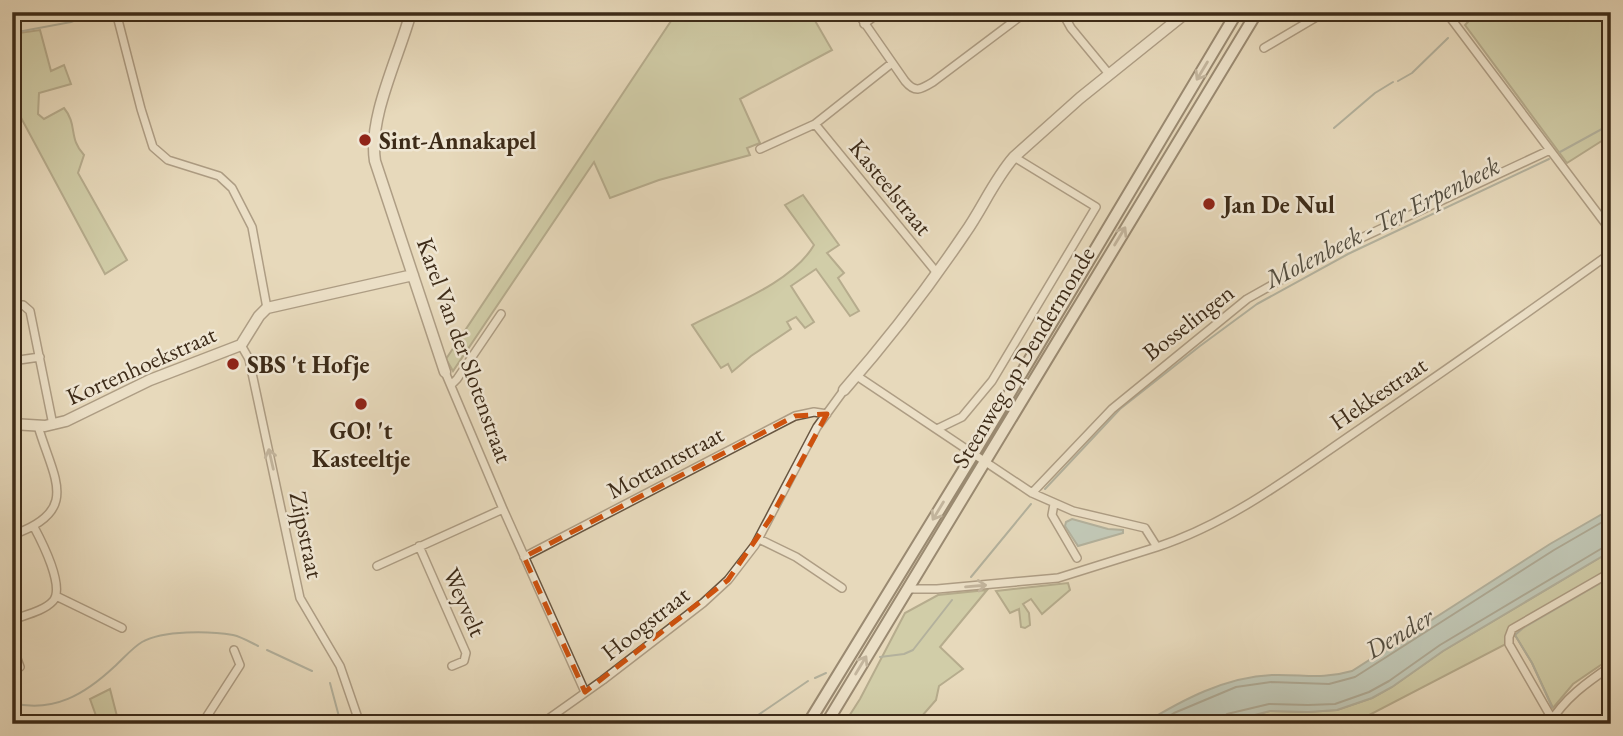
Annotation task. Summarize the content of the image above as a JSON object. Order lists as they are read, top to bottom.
{
  "streets": {
    "main road": ["Steenweg op Dendermonde"],
    "street": [
      "Kasteelstraat",
      "Bosselingen",
      "Karel Van der Slotenstraat",
      "Kortenhoekstraat",
      "Hekkestraat",
      "Mottantstraat",
      "Zijpstraat",
      "Weyvelt",
      "Hoogstraat"
    ]
  },
  "crossings": [
    ["Karel Van der Slotenstraat", "Mottantstraat"],
    ["Karel Van der Slotenstraat", "Weyvelt"],
    ["Karel Van der Slotenstraat", "Hoogstraat"],
    ["Steenweg op Dendermonde", "Hekkestraat"],
    ["Kortenhoekstraat", "Zijpstraat"],
    ["Mottantstraat", "Hoogstraat"]
  ],
  "one_way": ["Zijpstraat"],
  "water": ["Molenbeek - Ter Erpenbeek", "Dender"],
  "places": [
    "Sint-Annakapel",
    "Jan De Nul",
    "SBS 't Hofje",
    "GO! 't Kasteeltje"
  ]
}
